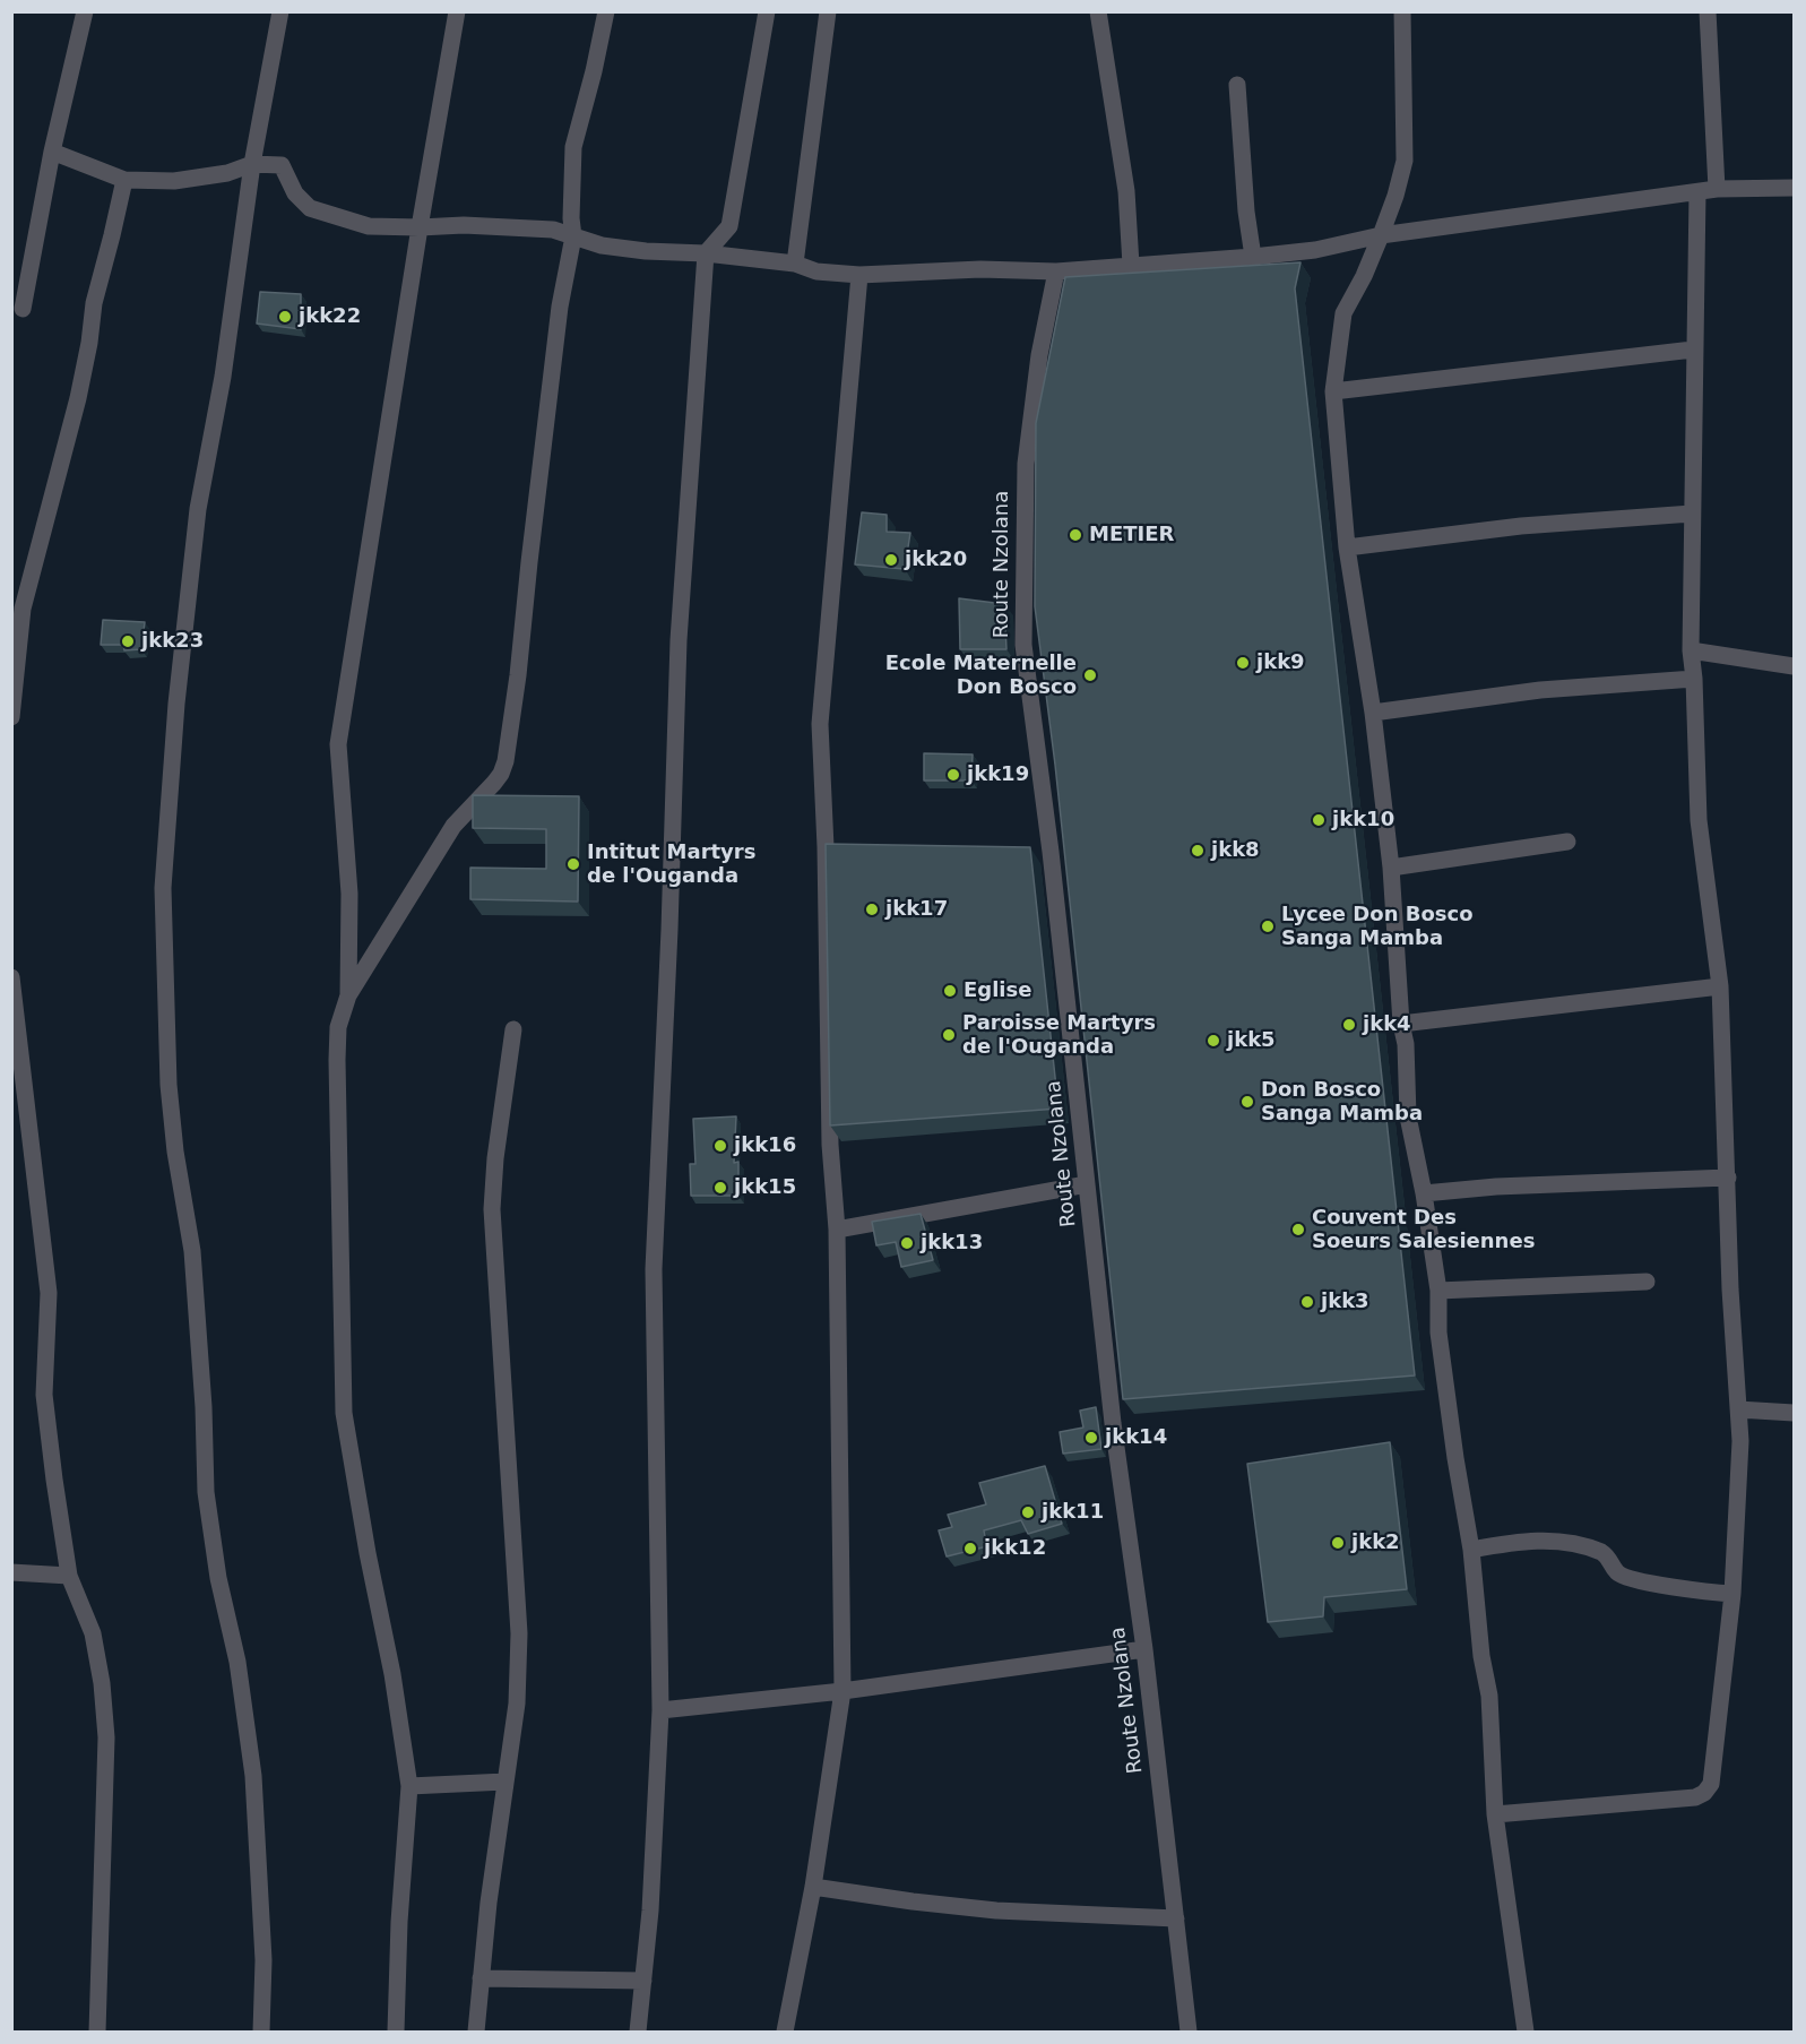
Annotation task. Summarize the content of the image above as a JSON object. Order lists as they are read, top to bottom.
{
  "streets": {
    "street": ["Route Nzolana"]
  },
  "places": [
    "jkk22",
    "METIER",
    "jkk20",
    "jkk23",
    "jkk9",
    "Ecole Maternelle Don Bosco",
    "jkk19",
    "jkk10",
    "jkk8",
    "Intitut Martyrs de l'Ouganda",
    "jkk17",
    "Lycee Don Bosco Sanga Mamba",
    "Eglise",
    "jkk4",
    "Paroisse Martyrs de l'Ouganda",
    "jkk5",
    "Don Bosco Sanga Mamba",
    "jkk16",
    "jkk15",
    "Couvent Des Soeurs Salesiennes",
    "jkk13",
    "jkk3",
    "jkk14",
    "jkk11",
    "jkk2",
    "jkk12"
  ]
}
